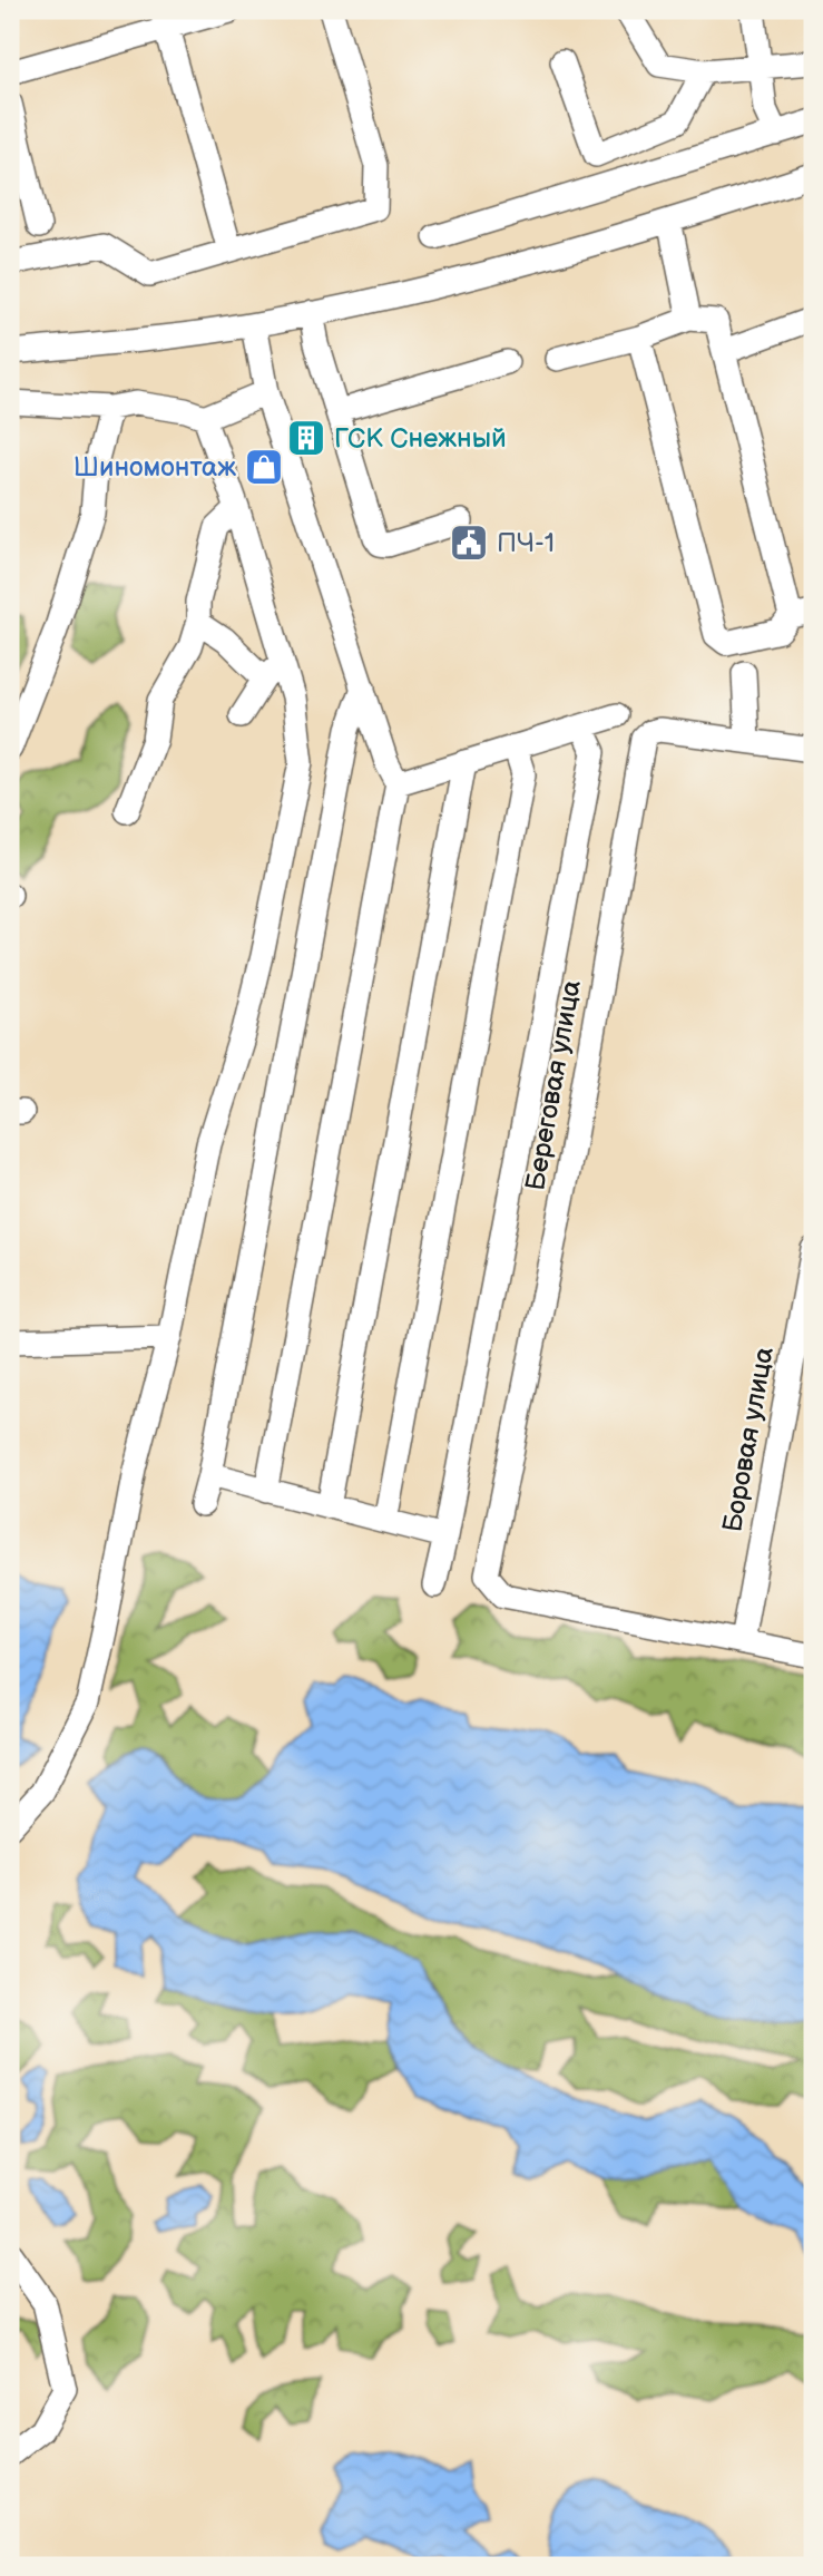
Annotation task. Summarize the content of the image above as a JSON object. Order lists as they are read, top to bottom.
{
  "streets": {
    "street": ["Береговая улица", "Боровая улица"]
  },
  "crossings": [
    ["Береговая улица", "Боровая улица"]
  ],
  "places": {
    "building": ["ГСК Снежный"],
    "shop": ["Шиномонтаж"],
    "public building": ["ПЧ-1"]
  }
}
